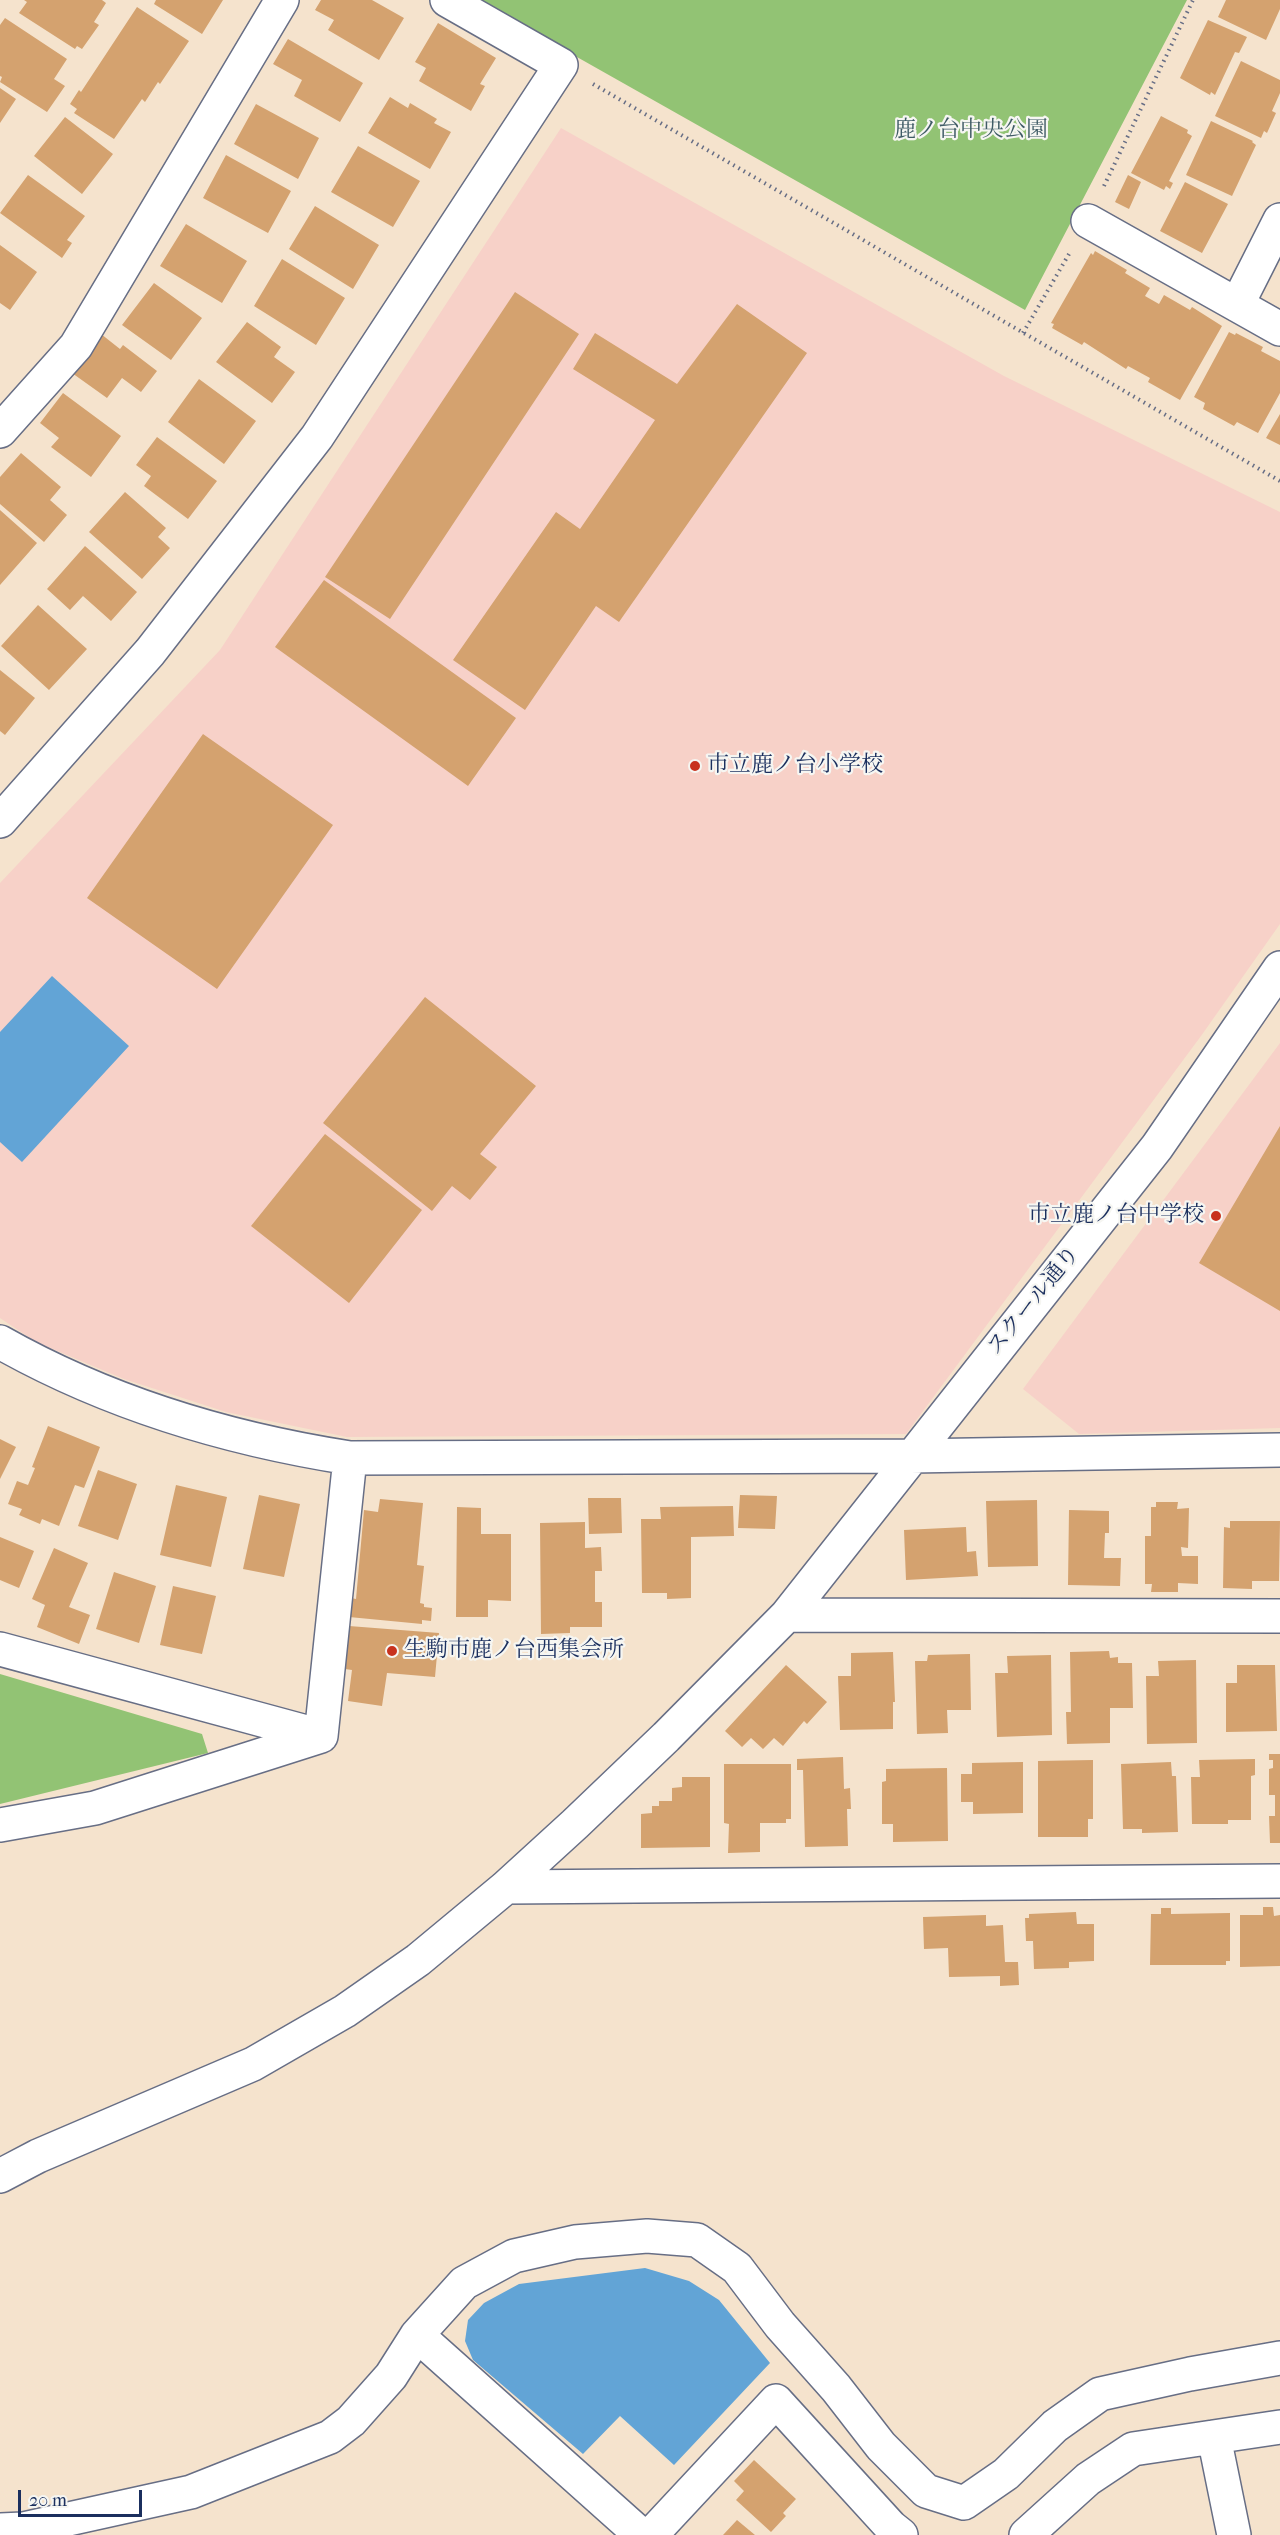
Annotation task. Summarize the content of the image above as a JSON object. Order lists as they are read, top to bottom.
{
  "streets": {
    "street": ["スクール通り"]
  },
  "parks": ["鹿ノ台中央公園"],
  "places": ["市立鹿ノ台小学校", "市立鹿ノ台中学校", "生駒市鹿ノ台西集会所"],
  "scale_bar": "20 m"
}
